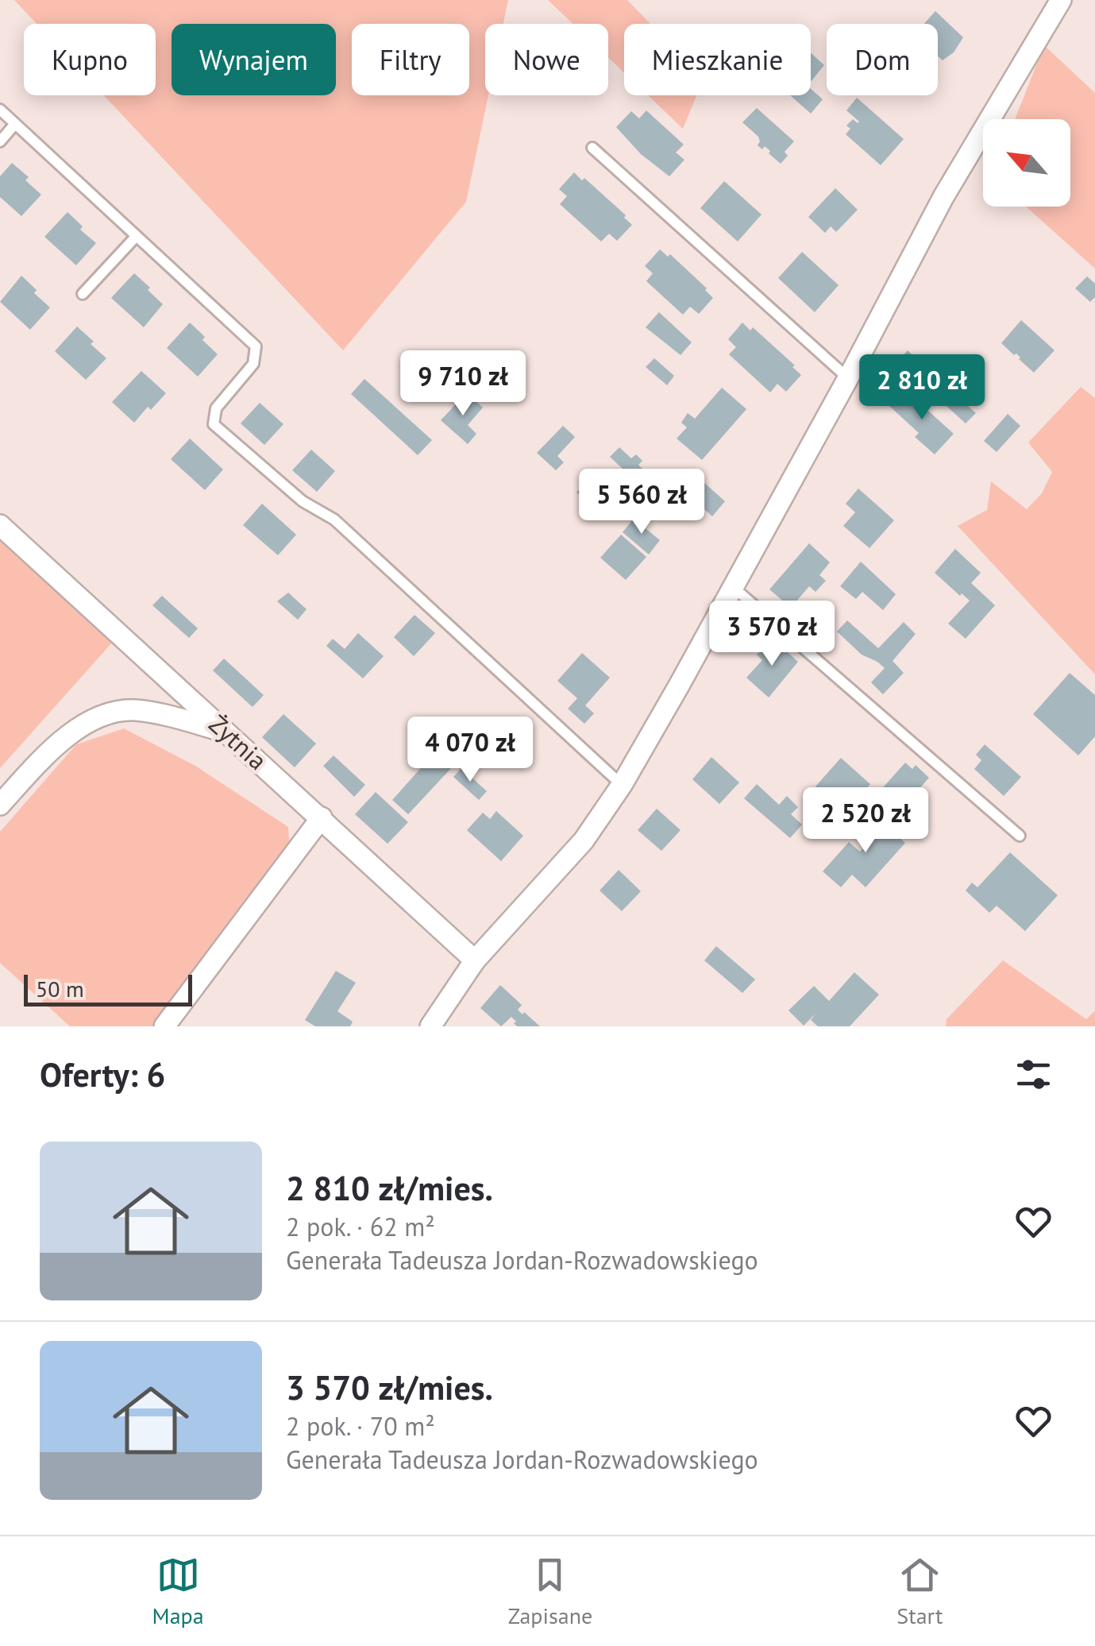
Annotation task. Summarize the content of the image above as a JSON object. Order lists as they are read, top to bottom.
{
  "streets": {
    "street": ["Żytnia"]
  },
  "scale_bar": "50 m",
  "north": "top left",
  "page": {
    "chip": [
      "Kupno",
      "Wynajem",
      "Filtry",
      "Nowe",
      "Mieszkanie",
      "Dom"
    ],
    "price": [
      "9 710 zł",
      "2 810 zł",
      "5 560 zł",
      "3 570 zł",
      "4 070 zł",
      "2 520 zł"
    ],
    "scale": "50 m",
    "heading": "Oferty: 6",
    "list": [
      {
        "name": "2 810 zł/mies.",
        "note": "2 pok. · 62 m² · Generała Tadeusza Jordan-Rozwadowskiego"
      },
      {
        "name": "3 570 zł/mies.",
        "note": "2 pok. · 70 m² · Generała Tadeusza Jordan-Rozwadowskiego"
      }
    ],
    "tabs": ["Mapa", "Zapisane", "Start"]
  }
}
